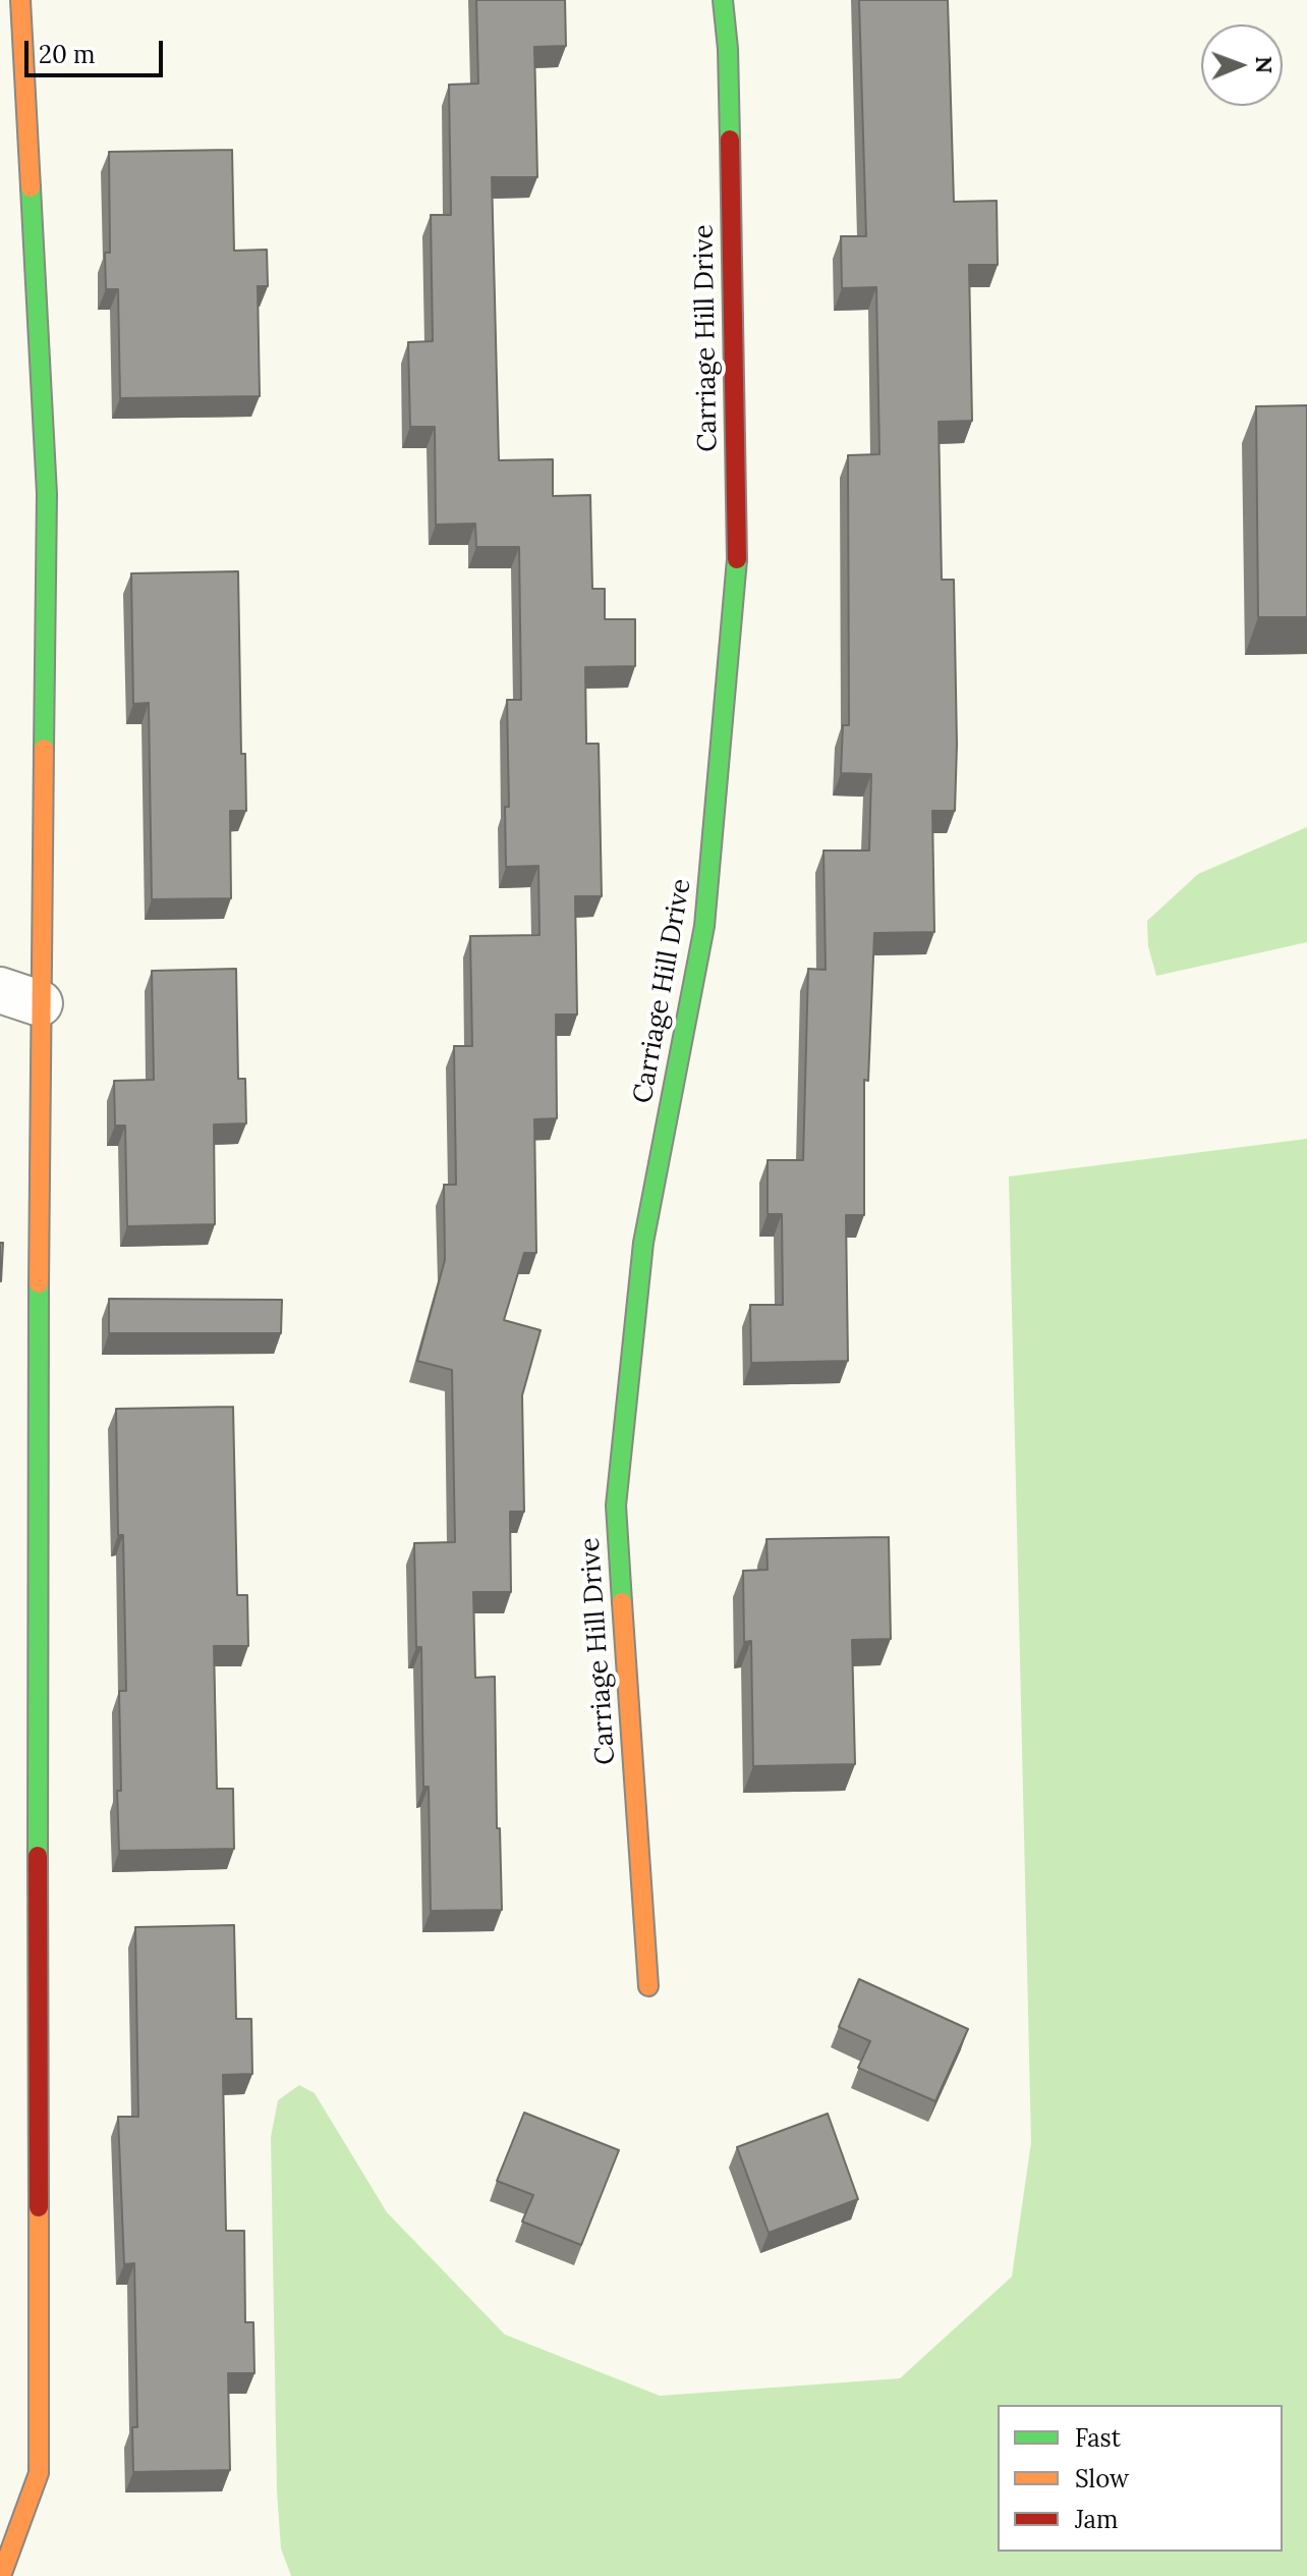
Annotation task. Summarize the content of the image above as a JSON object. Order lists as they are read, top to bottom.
{
  "streets": {
    "street": ["Carriage Hill Drive"]
  },
  "legend": ["Fast", "Slow", "Jam"],
  "scale_bar": "20 m",
  "north": "right"
}
